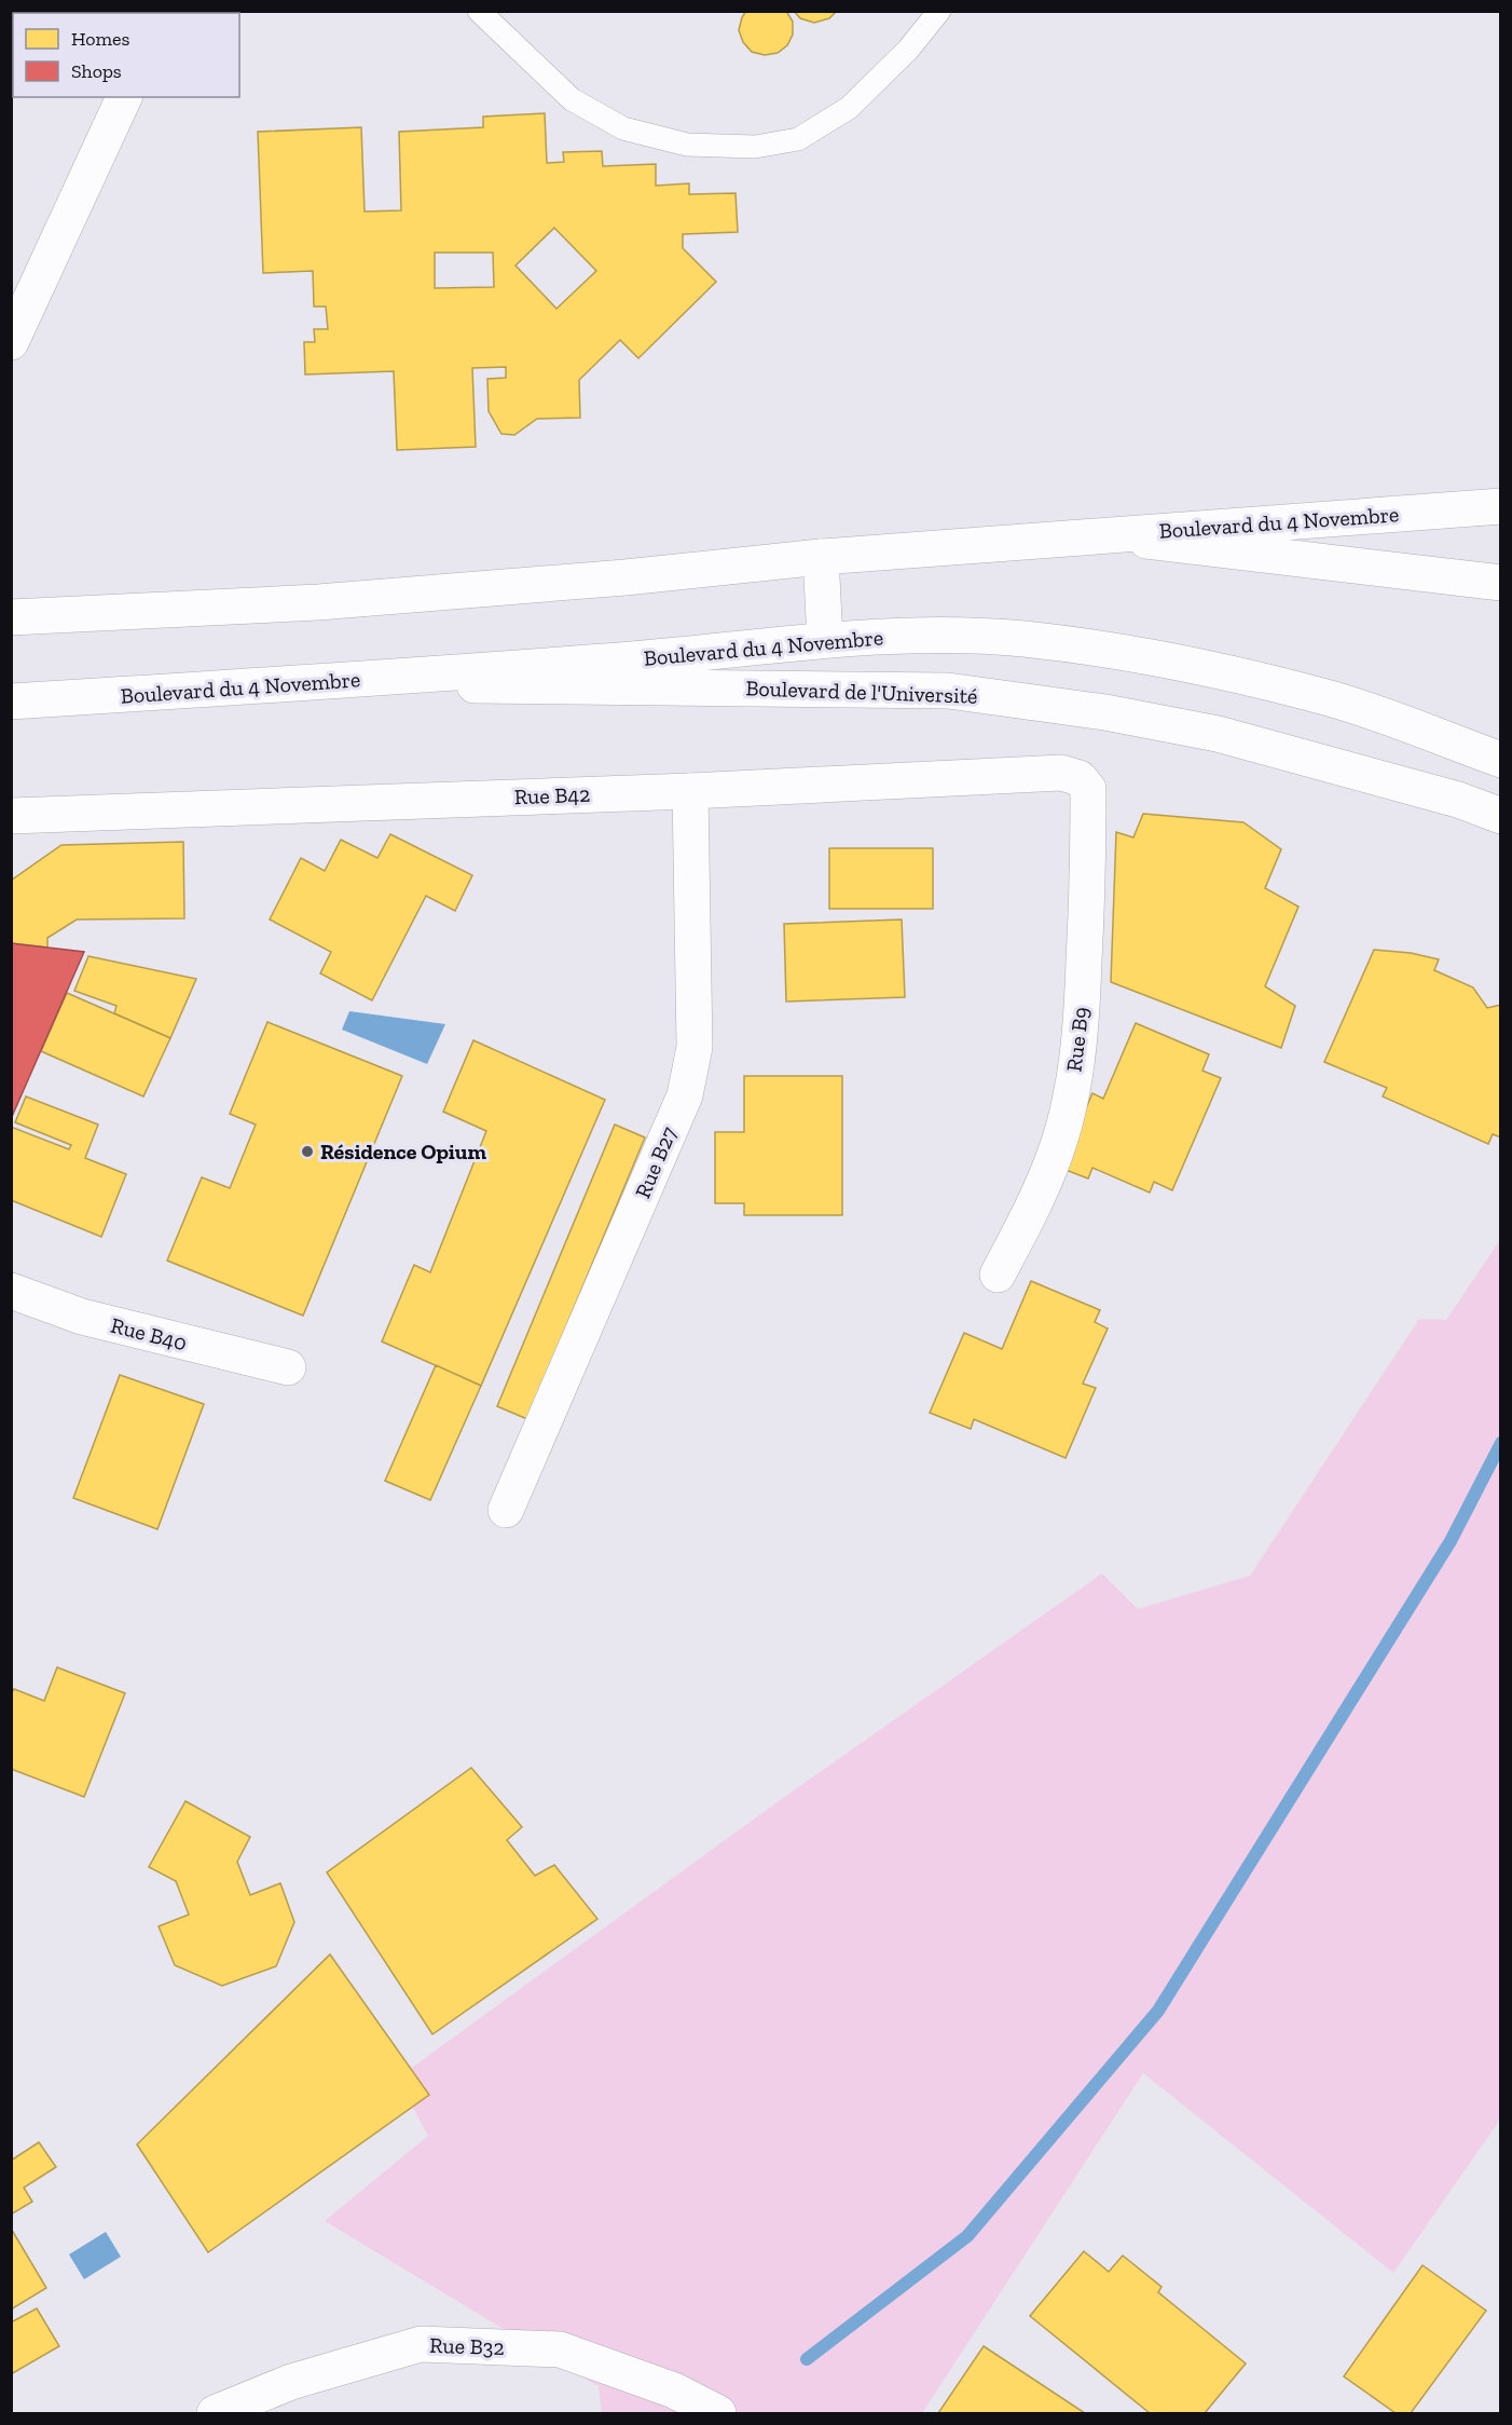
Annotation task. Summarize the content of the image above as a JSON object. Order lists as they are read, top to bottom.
{
  "streets": {
    "main road": [
      "Boulevard du 4 Novembre",
      "Boulevard de l'Université",
      "Rue B42",
      "Rue B9",
      "Rue B27",
      "Rue B40",
      "Rue B32"
    ]
  },
  "crossings": [
    ["Boulevard du 4 Novembre", "Boulevard de l'Université"],
    ["Rue B42", "Rue B9"],
    ["Rue B42", "Rue B27"]
  ],
  "places": ["Résidence Opium"],
  "legend": ["Homes", "Shops"]
}
